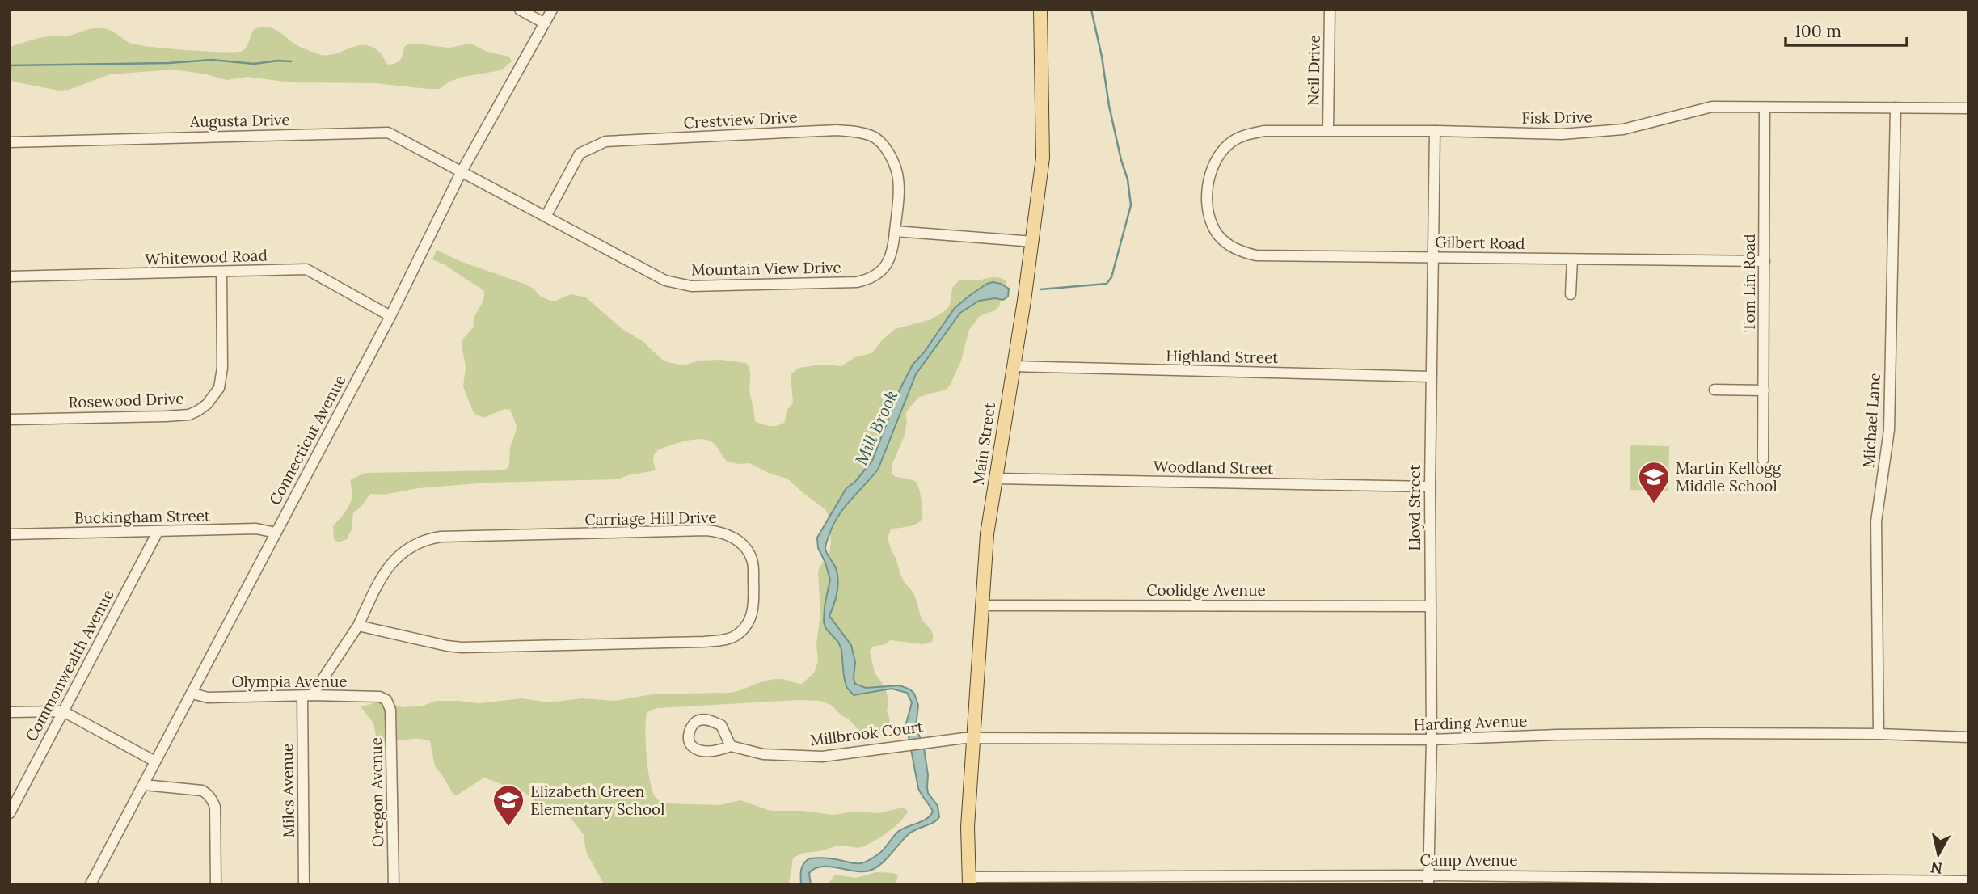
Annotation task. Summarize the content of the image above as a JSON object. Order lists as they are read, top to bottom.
{
  "streets": {
    "main road": ["Main Street"],
    "street": [
      "Neil Drive",
      "Fisk Drive",
      "Crestview Drive",
      "Augusta Drive",
      "Gilbert Road",
      "Whitewood Road",
      "Mountain View Drive",
      "Tom Lin Road",
      "Highland Street",
      "Rosewood Drive",
      "Michael Lane",
      "Connecticut Avenue",
      "Woodland Street",
      "Lloyd Street",
      "Buckingham Street",
      "Carriage Hill Drive",
      "Coolidge Avenue",
      "Commonwealth Avenue",
      "Olympia Avenue",
      "Harding Avenue",
      "Millbrook Court",
      "Miles Avenue",
      "Oregon Avenue",
      "Camp Avenue"
    ]
  },
  "crossings": [
    ["Neil Drive", "Fisk Drive"],
    ["Fisk Drive", "Gilbert Road"],
    ["Fisk Drive", "Tom Lin Road"],
    ["Fisk Drive", "Michael Lane"],
    ["Fisk Drive", "Lloyd Street"],
    ["Crestview Drive", "Mountain View Drive"],
    ["Augusta Drive", "Mountain View Drive"],
    ["Augusta Drive", "Connecticut Avenue"],
    ["Gilbert Road", "Tom Lin Road"],
    ["Gilbert Road", "Lloyd Street"],
    ["Whitewood Road", "Rosewood Drive"],
    ["Whitewood Road", "Connecticut Avenue"],
    ["Mountain View Drive", "Connecticut Avenue"],
    ["Highland Street", "Main Street"],
    ["Highland Street", "Lloyd Street"],
    ["Michael Lane", "Harding Avenue"],
    ["Connecticut Avenue", "Buckingham Street"],
    ["Connecticut Avenue", "Olympia Avenue"],
    ["Main Street", "Woodland Street"],
    ["Main Street", "Coolidge Avenue"],
    ["Main Street", "Harding Avenue"],
    ["Main Street", "Millbrook Court"],
    ["Main Street", "Camp Avenue"],
    ["Woodland Street", "Lloyd Street"],
    ["Lloyd Street", "Coolidge Avenue"],
    ["Lloyd Street", "Harding Avenue"],
    ["Lloyd Street", "Camp Avenue"],
    ["Buckingham Street", "Commonwealth Avenue"],
    ["Carriage Hill Drive", "Olympia Avenue"],
    ["Carriage Hill Drive", "Miles Avenue"],
    ["Olympia Avenue", "Miles Avenue"],
    ["Olympia Avenue", "Oregon Avenue"],
    ["Harding Avenue", "Millbrook Court"]
  ],
  "water": ["Mill Brook"],
  "places": {
    "school or university": ["Martin Kellogg Middle School", "Elizabeth Green Elementary School"]
  },
  "scale_bar": "100 m",
  "north": "bottom"
}
